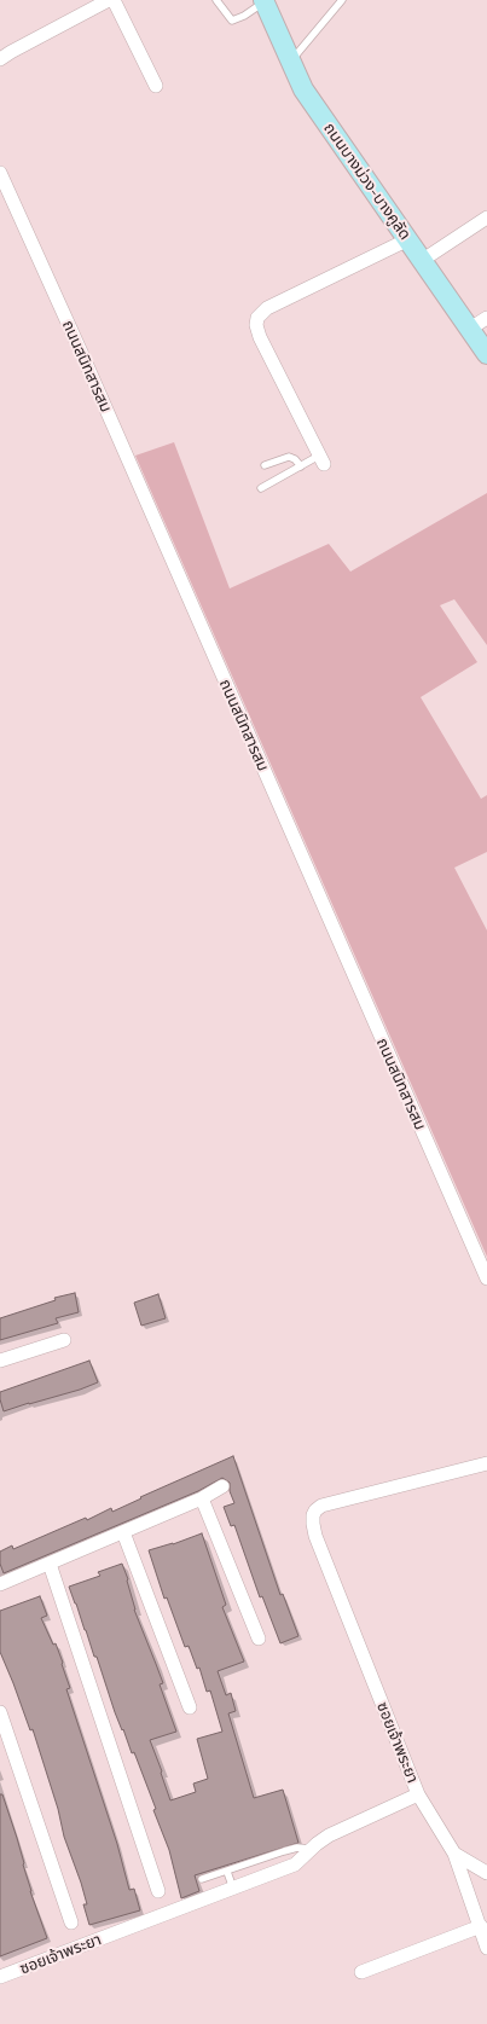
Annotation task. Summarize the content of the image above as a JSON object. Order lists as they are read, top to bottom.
{
  "streets": {
    "street": ["ถนนบางม่วง-บางคูลัด", "ถนนสนิทสารสม", "ซอยเจ้าพระยา"]
  }
}
